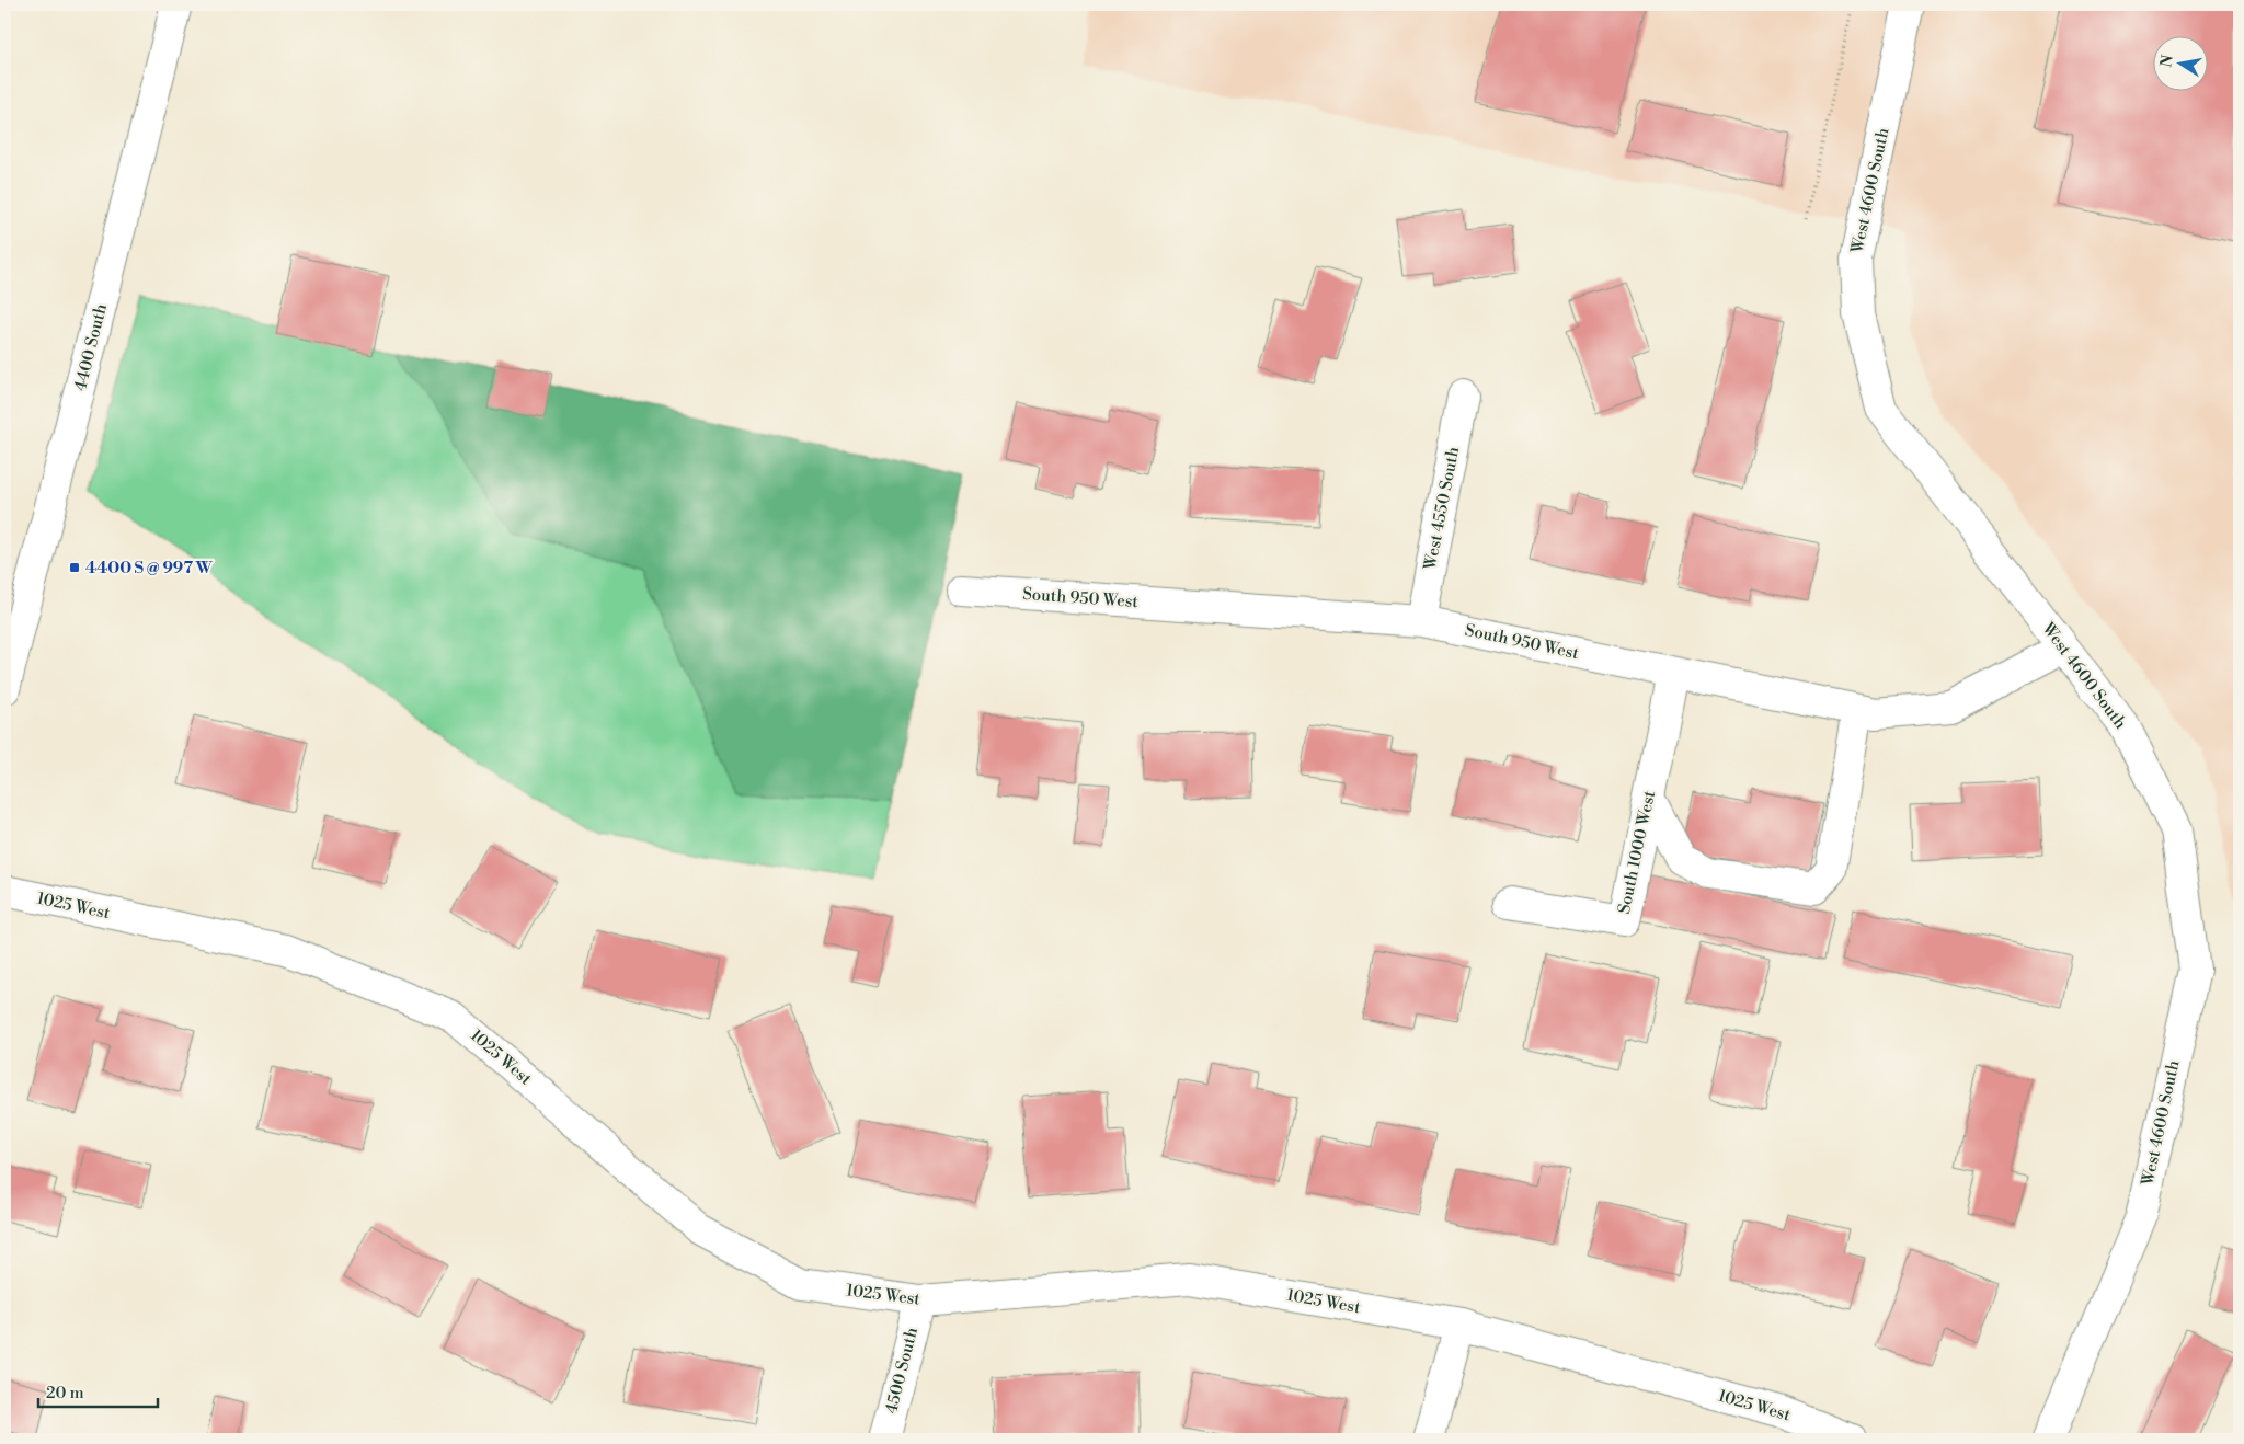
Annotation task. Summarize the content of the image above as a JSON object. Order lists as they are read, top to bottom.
{
  "streets": {
    "street": [
      "West 4600 South",
      "4400 South",
      "West 4550 South",
      "South 950 West",
      "South 1000 West",
      "1025 West",
      "4500 South"
    ]
  },
  "crossings": [
    ["West 4600 South", "South 950 West"],
    ["West 4550 South", "South 950 West"],
    ["South 950 West", "South 1000 West"],
    ["1025 West", "4500 South"]
  ],
  "places": {
    "transit": ["4400 S @ 997 W"]
  },
  "scale_bar": "20 m",
  "north": "left"
}
